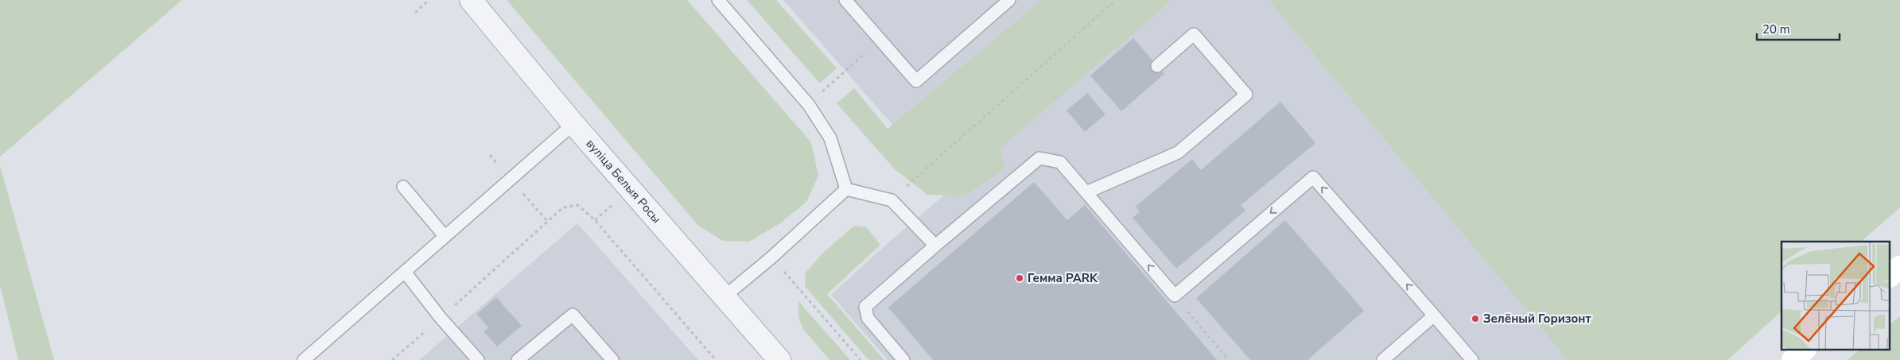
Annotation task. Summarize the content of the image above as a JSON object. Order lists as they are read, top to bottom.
{
  "streets": {
    "street": ["вуліца Белыя Росы"]
  },
  "places": ["Гемма PARK", "Зелёный Горизонт"],
  "scale_bar": "20 m"
}
